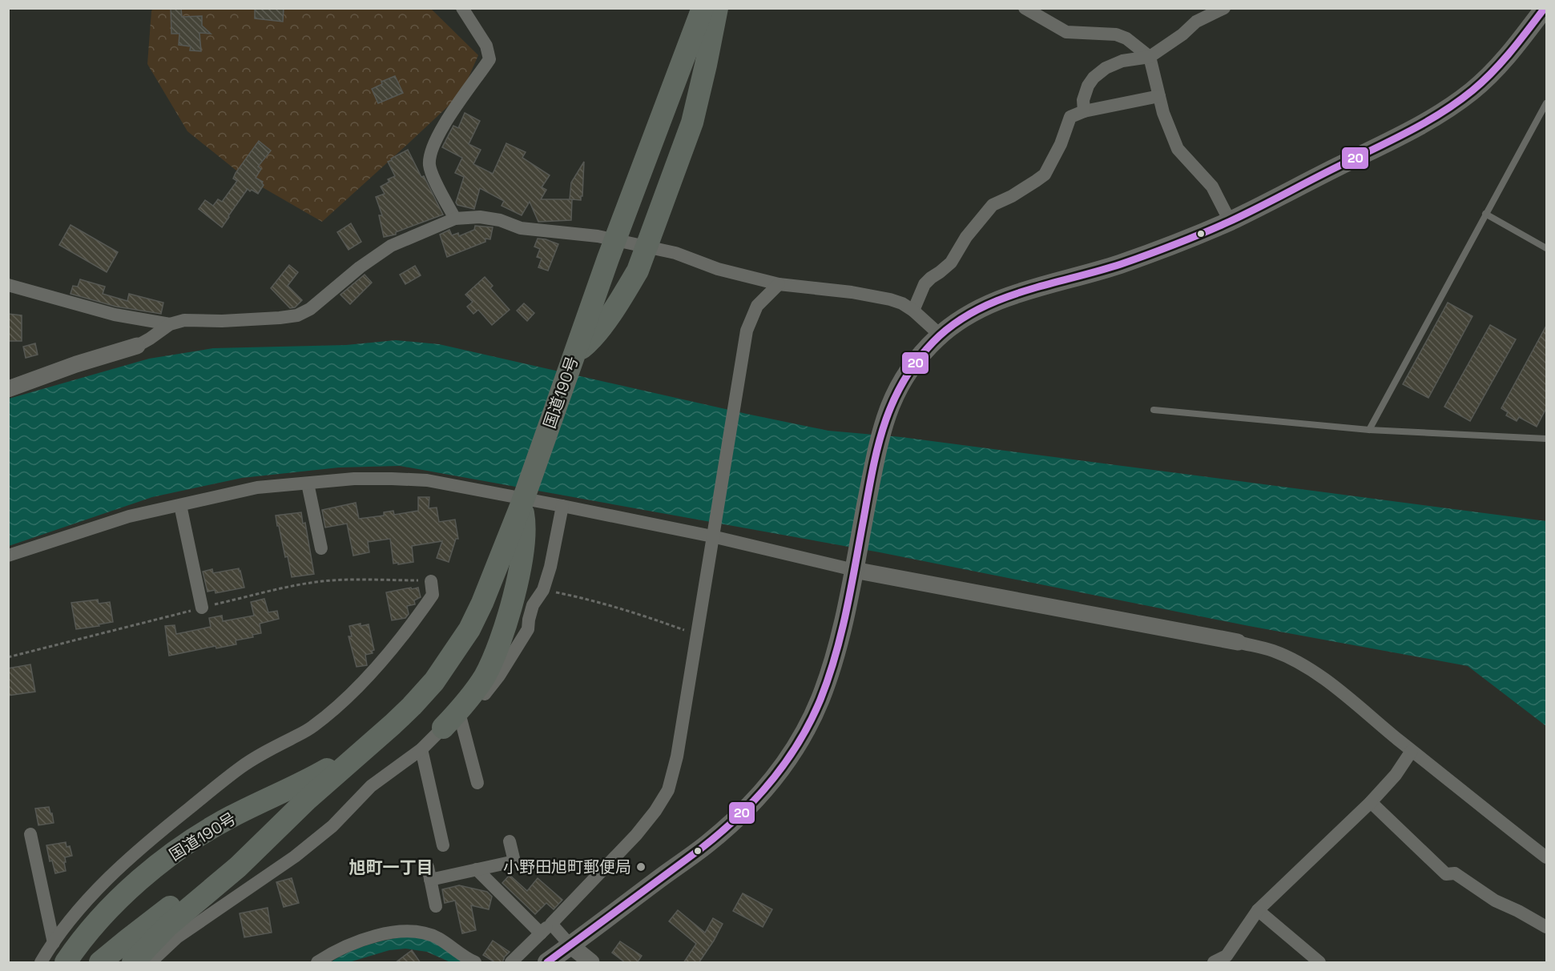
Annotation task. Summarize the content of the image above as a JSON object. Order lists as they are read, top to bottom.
{
  "streets": {
    "highway": ["国道190号"]
  },
  "districts": ["旭町一丁目"],
  "places": ["小野田旭町郵便局"],
  "lines": ["transit line 20"]
}
